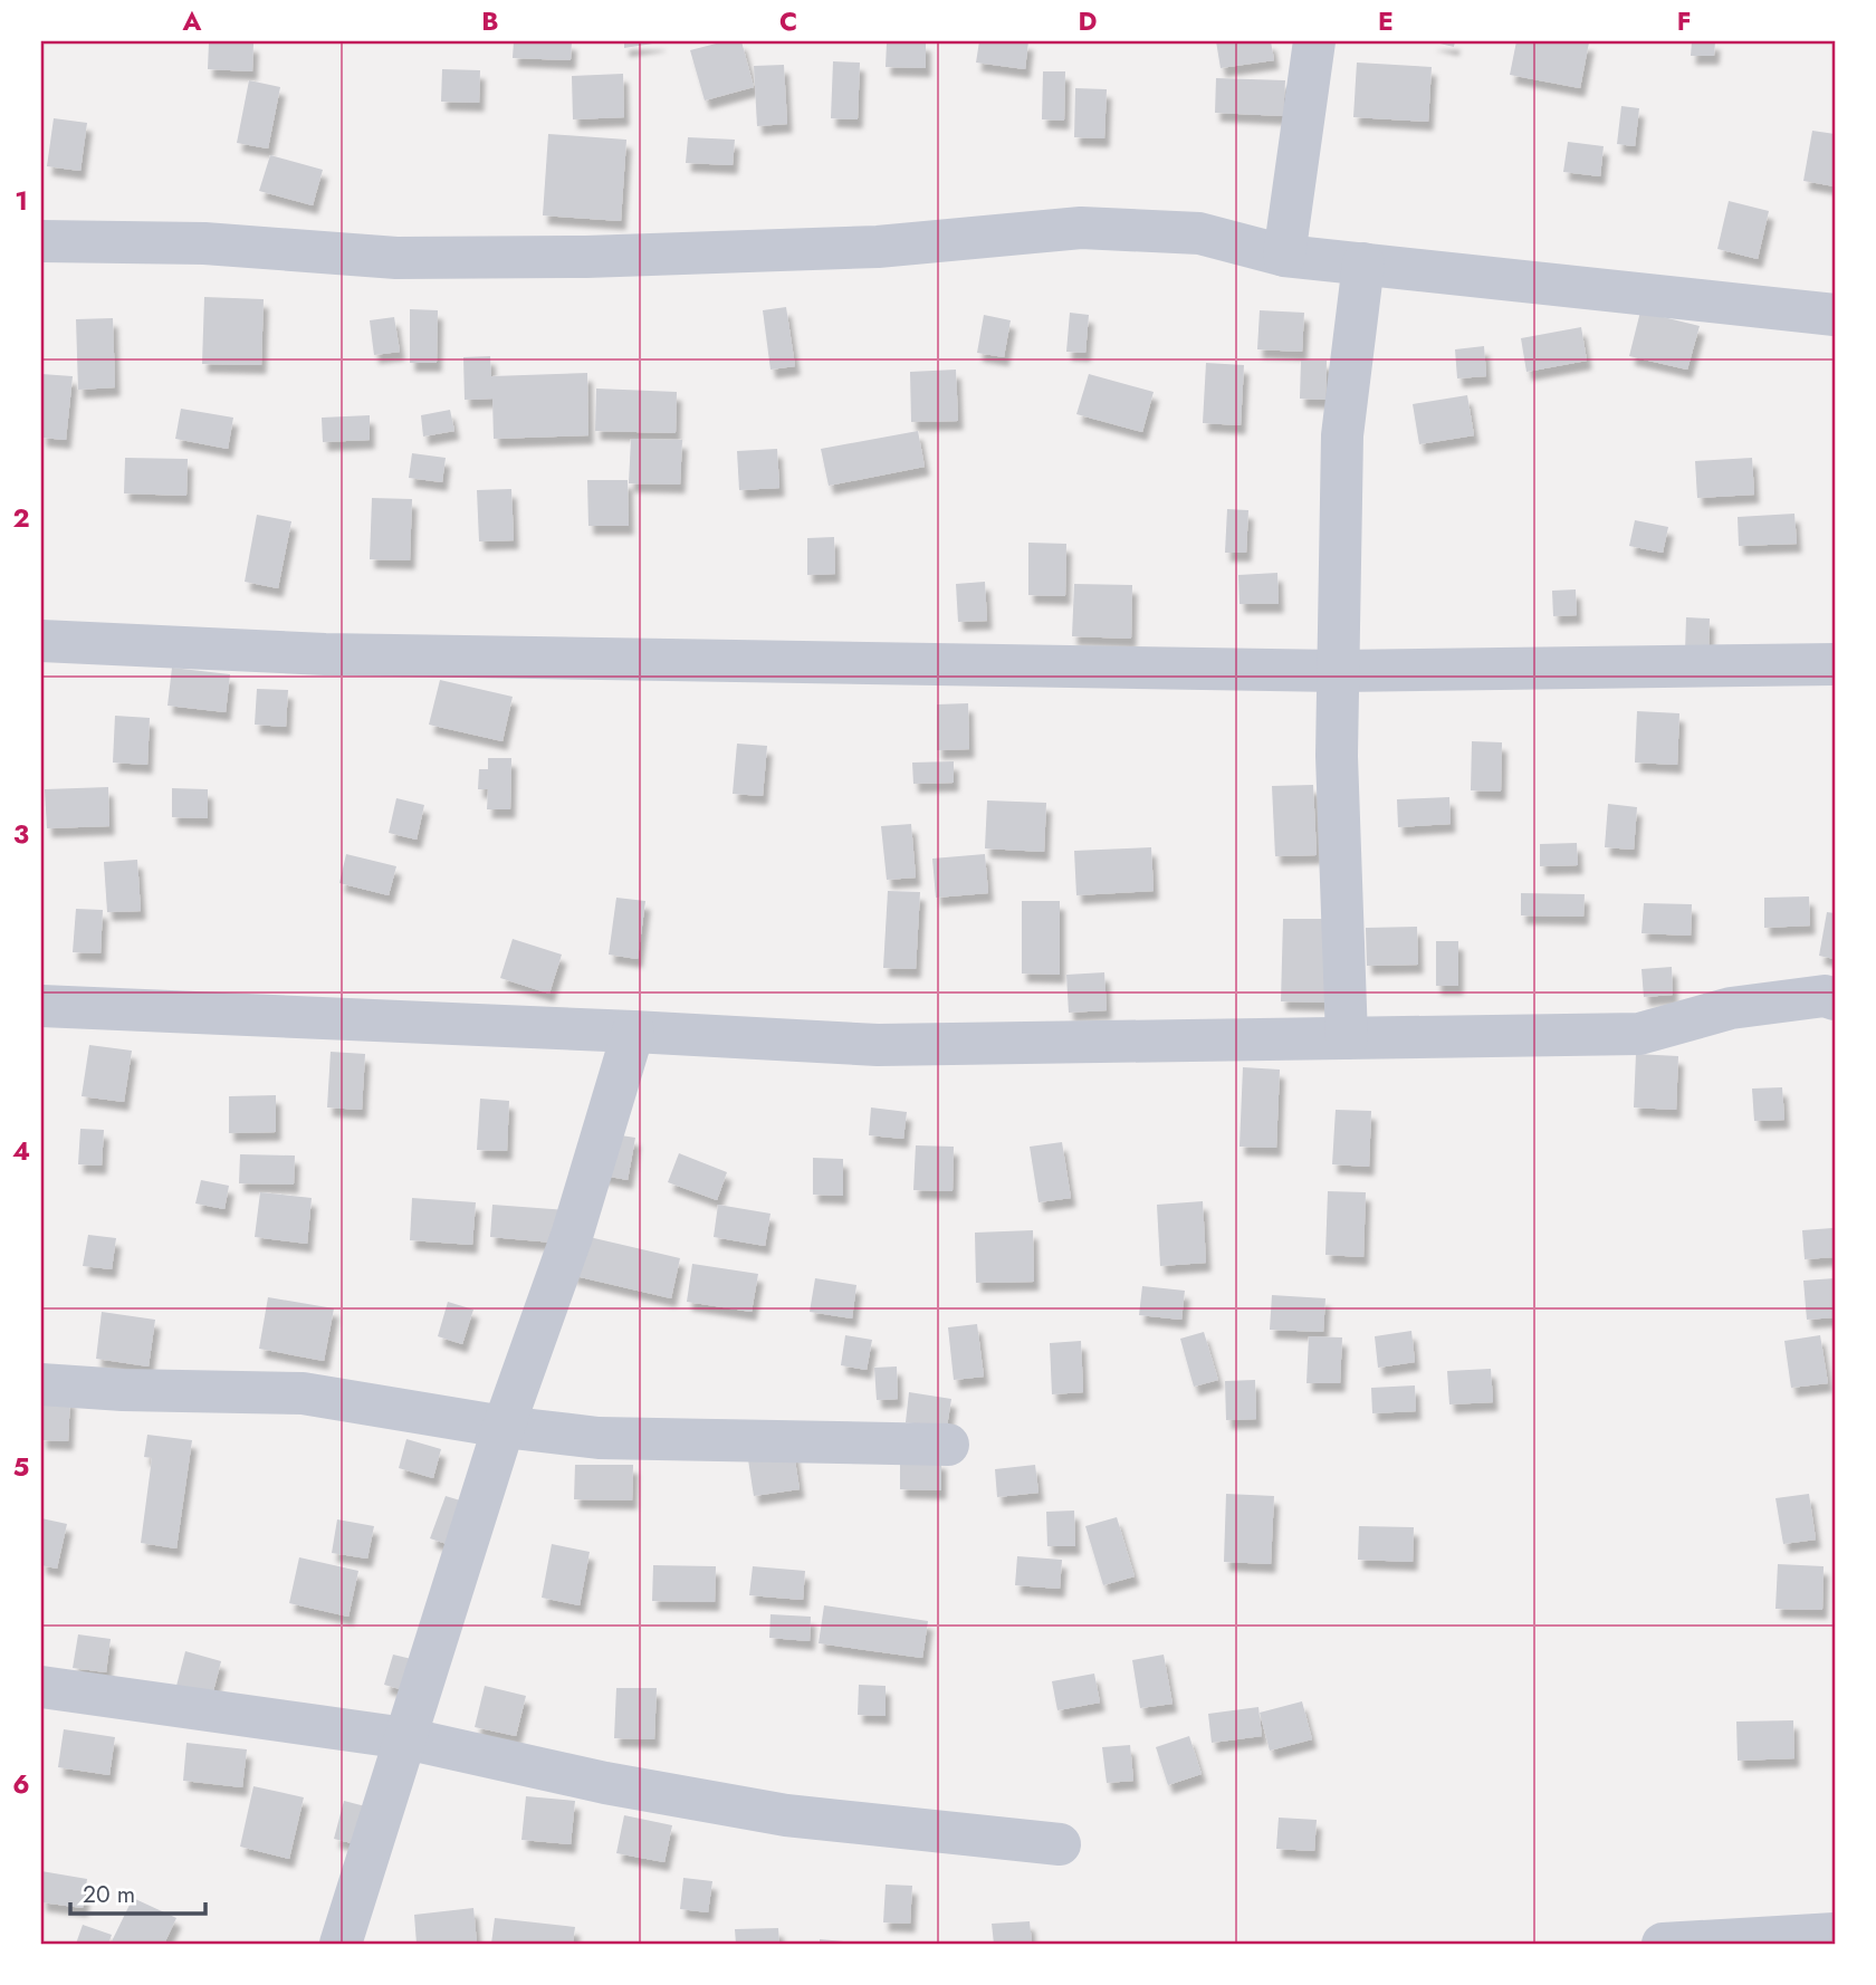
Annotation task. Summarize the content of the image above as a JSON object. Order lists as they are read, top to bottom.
{
  "scale_bar": "20 m",
  "grid": {
    "columns": [
      "A",
      "B",
      "C",
      "D",
      "E",
      "F"
    ],
    "rows": [
      "1",
      "2",
      "3",
      "4",
      "5",
      "6"
    ]
  }
}
